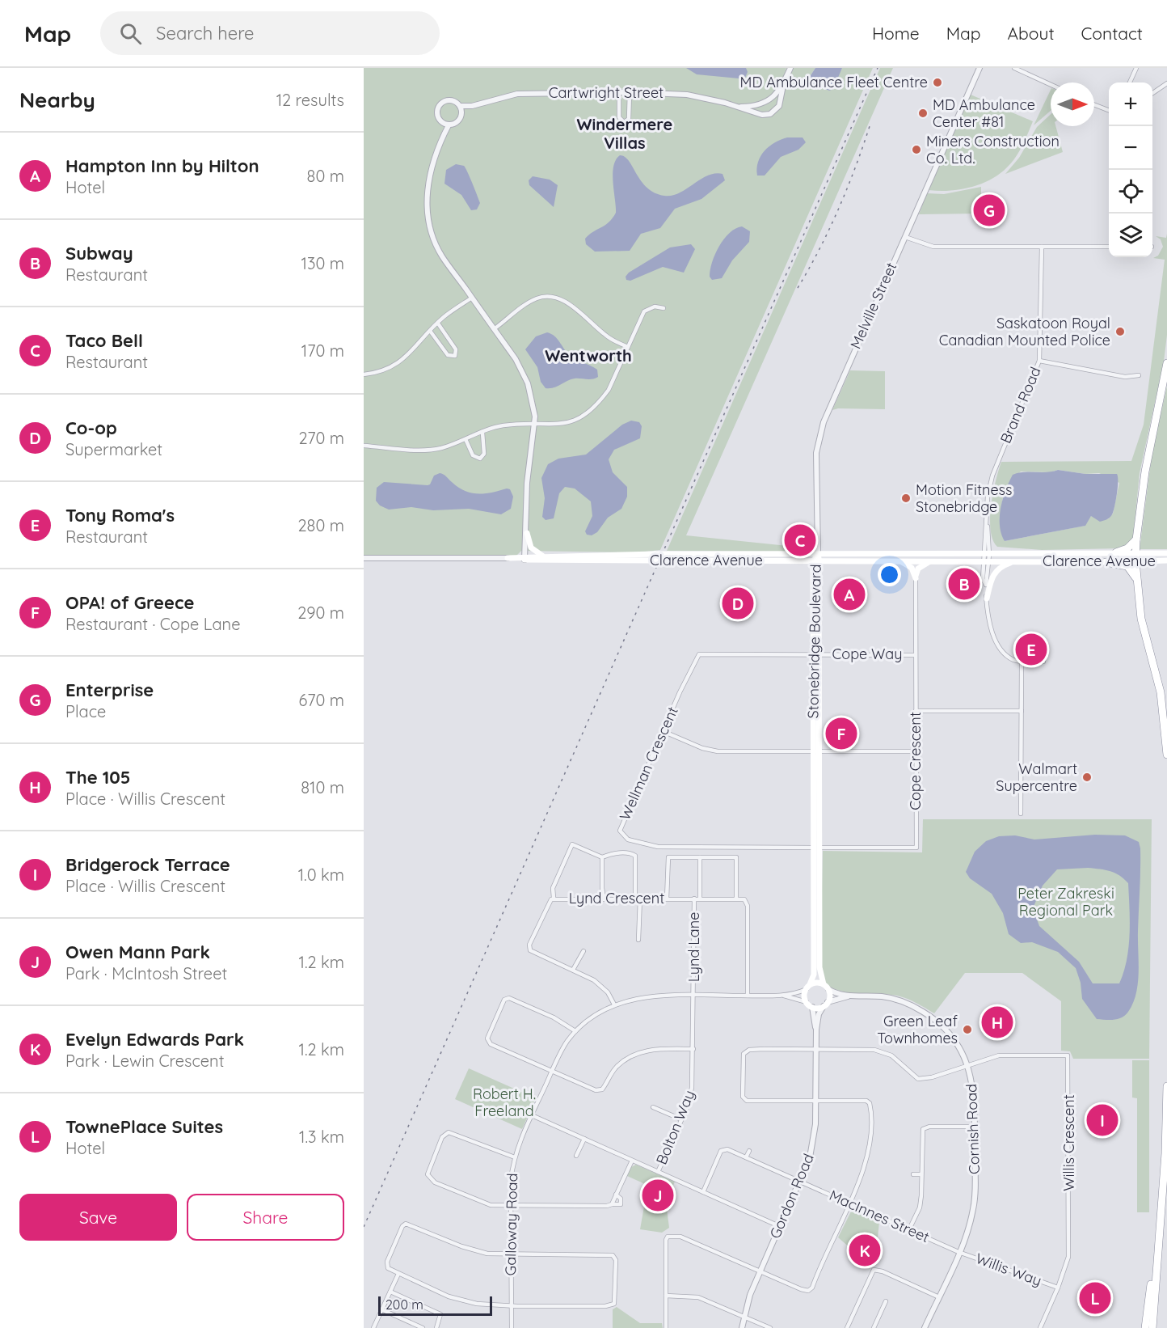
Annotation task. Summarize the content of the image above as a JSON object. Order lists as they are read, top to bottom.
{
  "streets": {
    "main road": ["Clarence Avenue", "Stonebridge Boulevard"],
    "street": [
      "Cartwright Street",
      "Melville Street",
      "Brand Road",
      "Cope Way",
      "Cope Crescent",
      "Wellman Crescent",
      "Lynd Crescent",
      "Lynd Lane",
      "Bolton Way",
      "Cornish Road",
      "Willis Crescent",
      "Gordon Road",
      "MacInnes Street",
      "Galloway Road",
      "Willis Way"
    ]
  },
  "crossings": [
    ["Melville Street", "Clarence Avenue"],
    ["Melville Street", "Stonebridge Boulevard"],
    ["Brand Road", "Clarence Avenue"],
    ["Clarence Avenue", "Stonebridge Boulevard"],
    ["Stonebridge Boulevard", "Cope Way"],
    ["Stonebridge Boulevard", "Cope Crescent"],
    ["Stonebridge Boulevard", "Wellman Crescent"],
    ["Stonebridge Boulevard", "Cornish Road"],
    ["Stonebridge Boulevard", "Gordon Road"],
    ["Stonebridge Boulevard", "Galloway Road"],
    ["Cope Way", "Cope Crescent"],
    ["Cope Way", "Wellman Crescent"],
    ["Lynd Crescent", "Lynd Lane"],
    ["Lynd Crescent", "Galloway Road"],
    ["Lynd Lane", "Bolton Way"],
    ["Lynd Lane", "Galloway Road"],
    ["Bolton Way", "Galloway Road"],
    ["Cornish Road", "Willis Crescent"],
    ["Cornish Road", "Gordon Road"],
    ["Cornish Road", "MacInnes Street"],
    ["Cornish Road", "Galloway Road"],
    ["Cornish Road", "Willis Way"],
    ["Willis Crescent", "Willis Way"],
    ["Gordon Road", "MacInnes Street"],
    ["Gordon Road", "Galloway Road"],
    ["MacInnes Street", "Willis Way"]
  ],
  "districts": ["Windermere Villas", "Wentworth"],
  "parks": ["Peter Zakreski Regional Park", "Robert H. Freeland"],
  "places": [
    "MD Ambulance Fleet Centre",
    "MD Ambulance Center #81",
    "Miners Construction Co. Ltd.",
    "Saskatoon Royal Canadian Mounted Police",
    "Motion Fitness Stonebridge",
    "Walmart Supercentre",
    "Green Leaf Townhomes"
  ],
  "scale_bar": "200 m",
  "north": "right",
  "page": {
    "header": "Map",
    "search": "Search here",
    "nav": [
      "Home",
      "Map",
      "About",
      "Contact"
    ],
    "heading": ["Nearby", "12 results"],
    "map_buttons": ["+", "−"],
    "list": [
      {
        "mark": "A",
        "name": "Hampton Inn by Hilton",
        "note": "Hotel",
        "value": "80 m"
      },
      {
        "mark": "B",
        "name": "Subway",
        "note": "Restaurant",
        "value": "130 m"
      },
      {
        "mark": "C",
        "name": "Taco Bell",
        "note": "Restaurant",
        "value": "170 m"
      },
      {
        "mark": "D",
        "name": "Co-op",
        "note": "Supermarket",
        "value": "270 m"
      },
      {
        "mark": "E",
        "name": "Tony Roma's",
        "note": "Restaurant",
        "value": "280 m"
      },
      {
        "mark": "F",
        "name": "OPA! of Greece",
        "note": "Restaurant · Cope Lane",
        "value": "290 m"
      },
      {
        "mark": "G",
        "name": "Enterprise",
        "note": "Place",
        "value": "670 m"
      },
      {
        "mark": "H",
        "name": "The 105",
        "note": "Place · Willis Crescent",
        "value": "810 m"
      },
      {
        "mark": "I",
        "name": "Bridgerock Terrace",
        "note": "Place · Willis Crescent",
        "value": "1.0 km"
      },
      {
        "mark": "J",
        "name": "Owen Mann Park",
        "note": "Park · McIntosh Street",
        "value": "1.2 km"
      },
      {
        "mark": "K",
        "name": "Evelyn Edwards Park",
        "note": "Park · Lewin Crescent",
        "value": "1.2 km"
      },
      {
        "mark": "L",
        "name": "TownePlace Suites",
        "note": "Hotel",
        "value": "1.3 km"
      }
    ],
    "pins": [
      "G",
      "C",
      "B",
      "A",
      "D",
      "E",
      "F",
      "H",
      "I",
      "J",
      "K",
      "L"
    ],
    "buttons": ["Save", "Share"],
    "scale": "200 m"
  }
}
